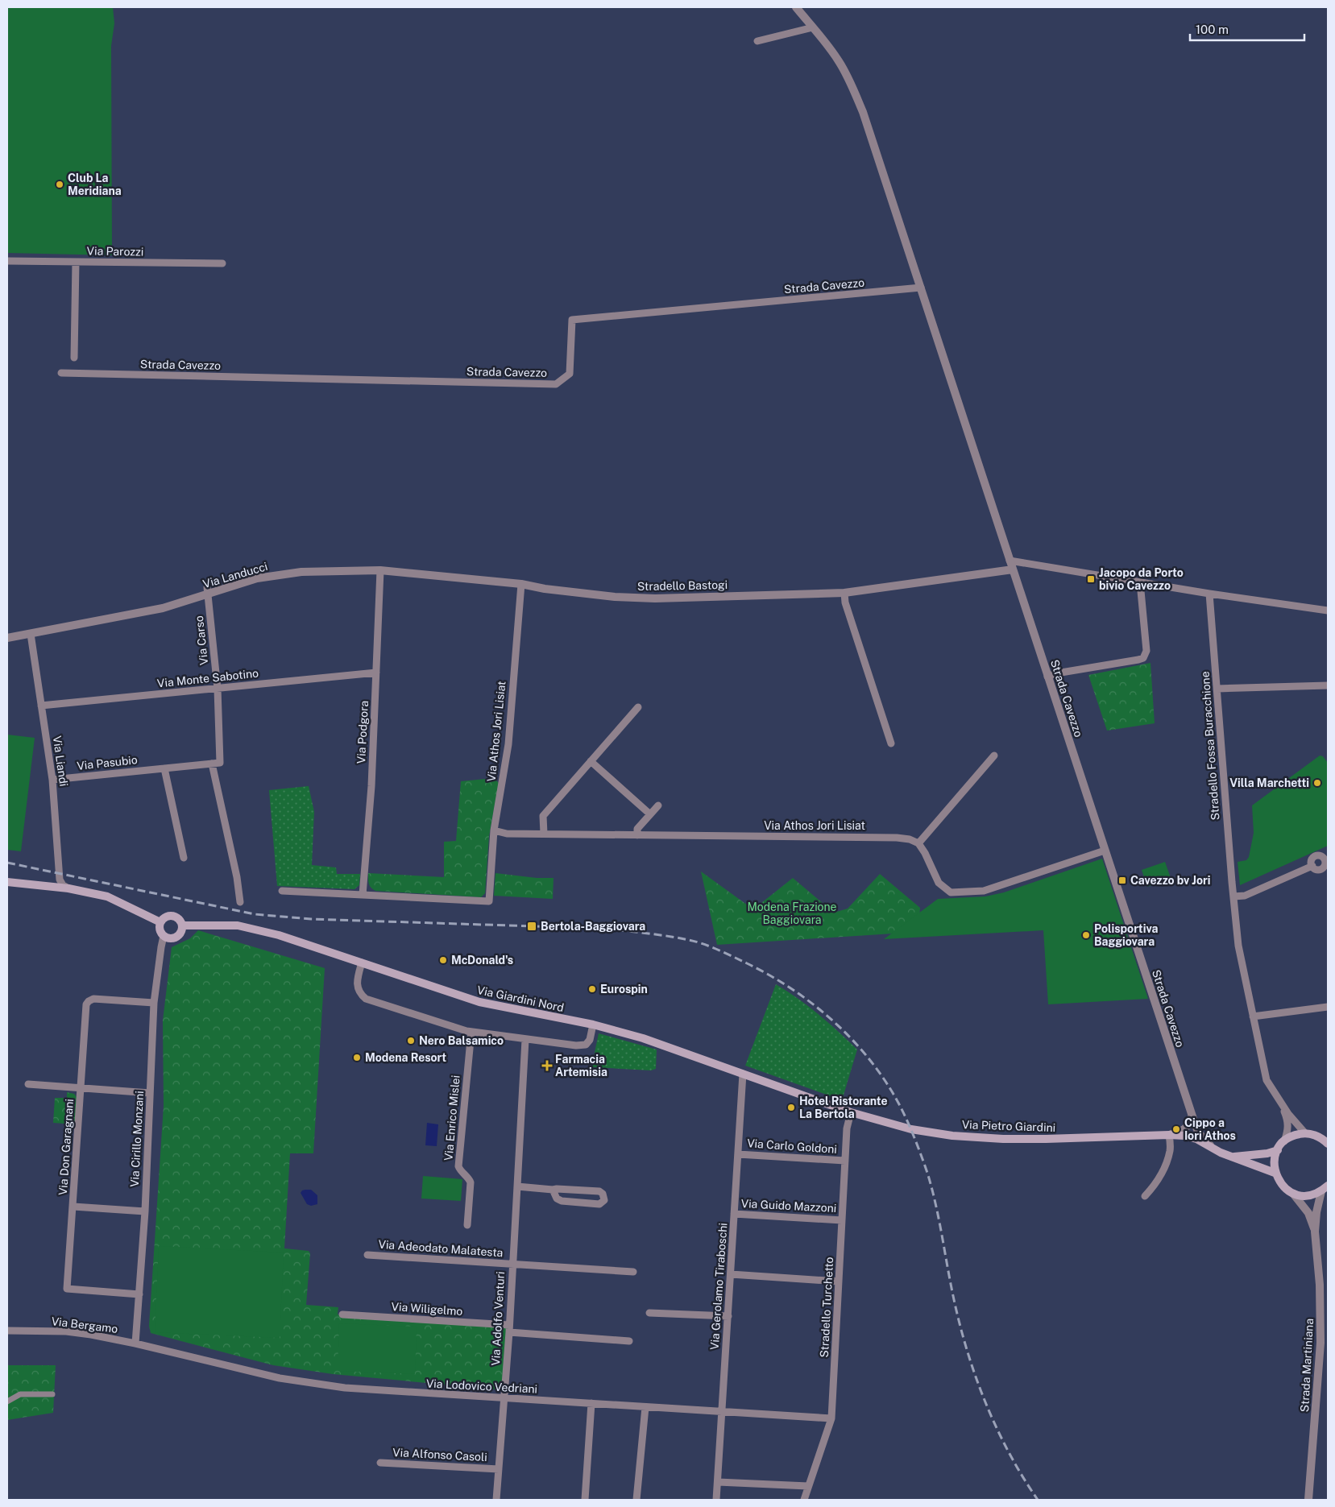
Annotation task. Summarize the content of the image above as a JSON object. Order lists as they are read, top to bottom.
{
  "streets": {
    "main road": ["Via Giardini Nord", "Via Pietro Giardini"],
    "street": [
      "Via Parozzi",
      "Strada Cavezzo",
      "Via Landucci",
      "Stradello Bastogi",
      "Via Carso",
      "Via Monte Sabotino",
      "Via Athos Jori Lisiat",
      "Via Podgora",
      "Stradello Fossa Buracchione",
      "Via Liandi",
      "Via Pasubio",
      "Via Enrico Mislei",
      "Via Cirillo Monzani",
      "Via Carlo Goldoni",
      "Via Don Garagnani",
      "Via Guido Mazzoni",
      "Via Adeodato Malatesta",
      "Via Gerolamo Tiraboschi",
      "Stradello Turchetto",
      "Via Wiligelmo",
      "Via Adolfo Venturi",
      "Via Bergamo",
      "Strada Martiniana",
      "Via Lodovico Vedriani",
      "Via Alfonso Casoli"
    ]
  },
  "crossings": [
    ["Strada Cavezzo", "Stradello Bastogi"],
    ["Strada Cavezzo", "Via Pietro Giardini"],
    ["Via Landucci", "Stradello Bastogi"],
    ["Via Landucci", "Via Carso"],
    ["Via Landucci", "Via Athos Jori Lisiat"],
    ["Via Landucci", "Via Podgora"],
    ["Via Landucci", "Via Liandi"],
    ["Stradello Bastogi", "Via Athos Jori Lisiat"],
    ["Via Carso", "Via Monte Sabotino"],
    ["Via Carso", "Via Pasubio"],
    ["Via Monte Sabotino", "Via Podgora"],
    ["Via Monte Sabotino", "Via Liandi"],
    ["Via Liandi", "Via Pasubio"],
    ["Via Giardini Nord", "Via Pietro Giardini"],
    ["Via Giardini Nord", "Via Cirillo Monzani"],
    ["Via Giardini Nord", "Via Gerolamo Tiraboschi"],
    ["Via Giardini Nord", "Stradello Turchetto"],
    ["Via Pietro Giardini", "Stradello Turchetto"],
    ["Via Cirillo Monzani", "Via Don Garagnani"],
    ["Via Cirillo Monzani", "Via Bergamo"],
    ["Via Cirillo Monzani", "Via Lodovico Vedriani"],
    ["Via Carlo Goldoni", "Via Gerolamo Tiraboschi"],
    ["Via Carlo Goldoni", "Stradello Turchetto"],
    ["Via Guido Mazzoni", "Via Gerolamo Tiraboschi"],
    ["Via Guido Mazzoni", "Stradello Turchetto"],
    ["Via Adeodato Malatesta", "Via Adolfo Venturi"],
    ["Via Gerolamo Tiraboschi", "Via Lodovico Vedriani"],
    ["Stradello Turchetto", "Via Lodovico Vedriani"],
    ["Via Wiligelmo", "Via Adolfo Venturi"],
    ["Via Adolfo Venturi", "Via Lodovico Vedriani"],
    ["Via Adolfo Venturi", "Via Alfonso Casoli"],
    ["Via Bergamo", "Via Lodovico Vedriani"]
  ],
  "parks": ["Modena Frazione Baggiovara"],
  "places": {
    "other": [
      "Club La Meridiana",
      "Villa Marchetti",
      "Polisportiva Baggiovara",
      "McDonald's",
      "Eurospin",
      "Nero Balsamico",
      "Modena Resort",
      "Hotel Ristorante La Bertola",
      "Cippo a Iori Athos"
    ],
    "transit": ["Jacopo da Porto bivio Cavezzo", "Cavezzo bv Jori", "Bertola-Baggiovara"],
    "health": ["Farmacia Artemisia"]
  },
  "scale_bar": "100 m"
}
